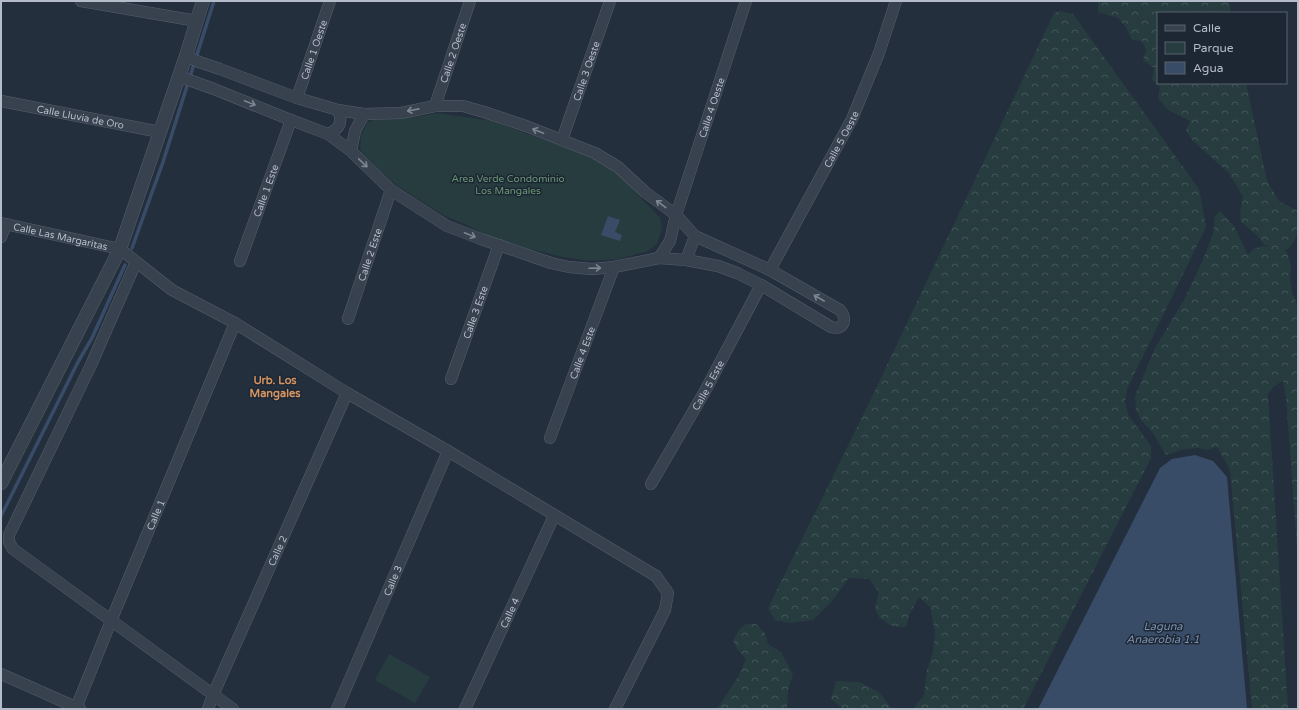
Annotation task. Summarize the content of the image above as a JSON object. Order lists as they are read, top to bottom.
{
  "streets": {
    "street": [
      "Calle 1 Oeste",
      "Calle 2 Oeste",
      "Calle 3 Oeste",
      "Calle 4 Oeste",
      "Calle Lluvia de Oro",
      "Calle 5 Oeste",
      "Calle 1 Este",
      "Calle Las Margaritas",
      "Calle 2 Este",
      "Calle 3 Este",
      "Calle 4 Este",
      "Calle 5 Este",
      "Calle 1",
      "Calle 2",
      "Calle 3",
      "Calle 4"
    ]
  },
  "districts": ["Urb. Los Mangales"],
  "water": ["Laguna Anaerobia 1.1"],
  "parks": ["Area Verde Condominio Los Mangales"],
  "legend": ["Calle", "Parque", "Agua"]
}
